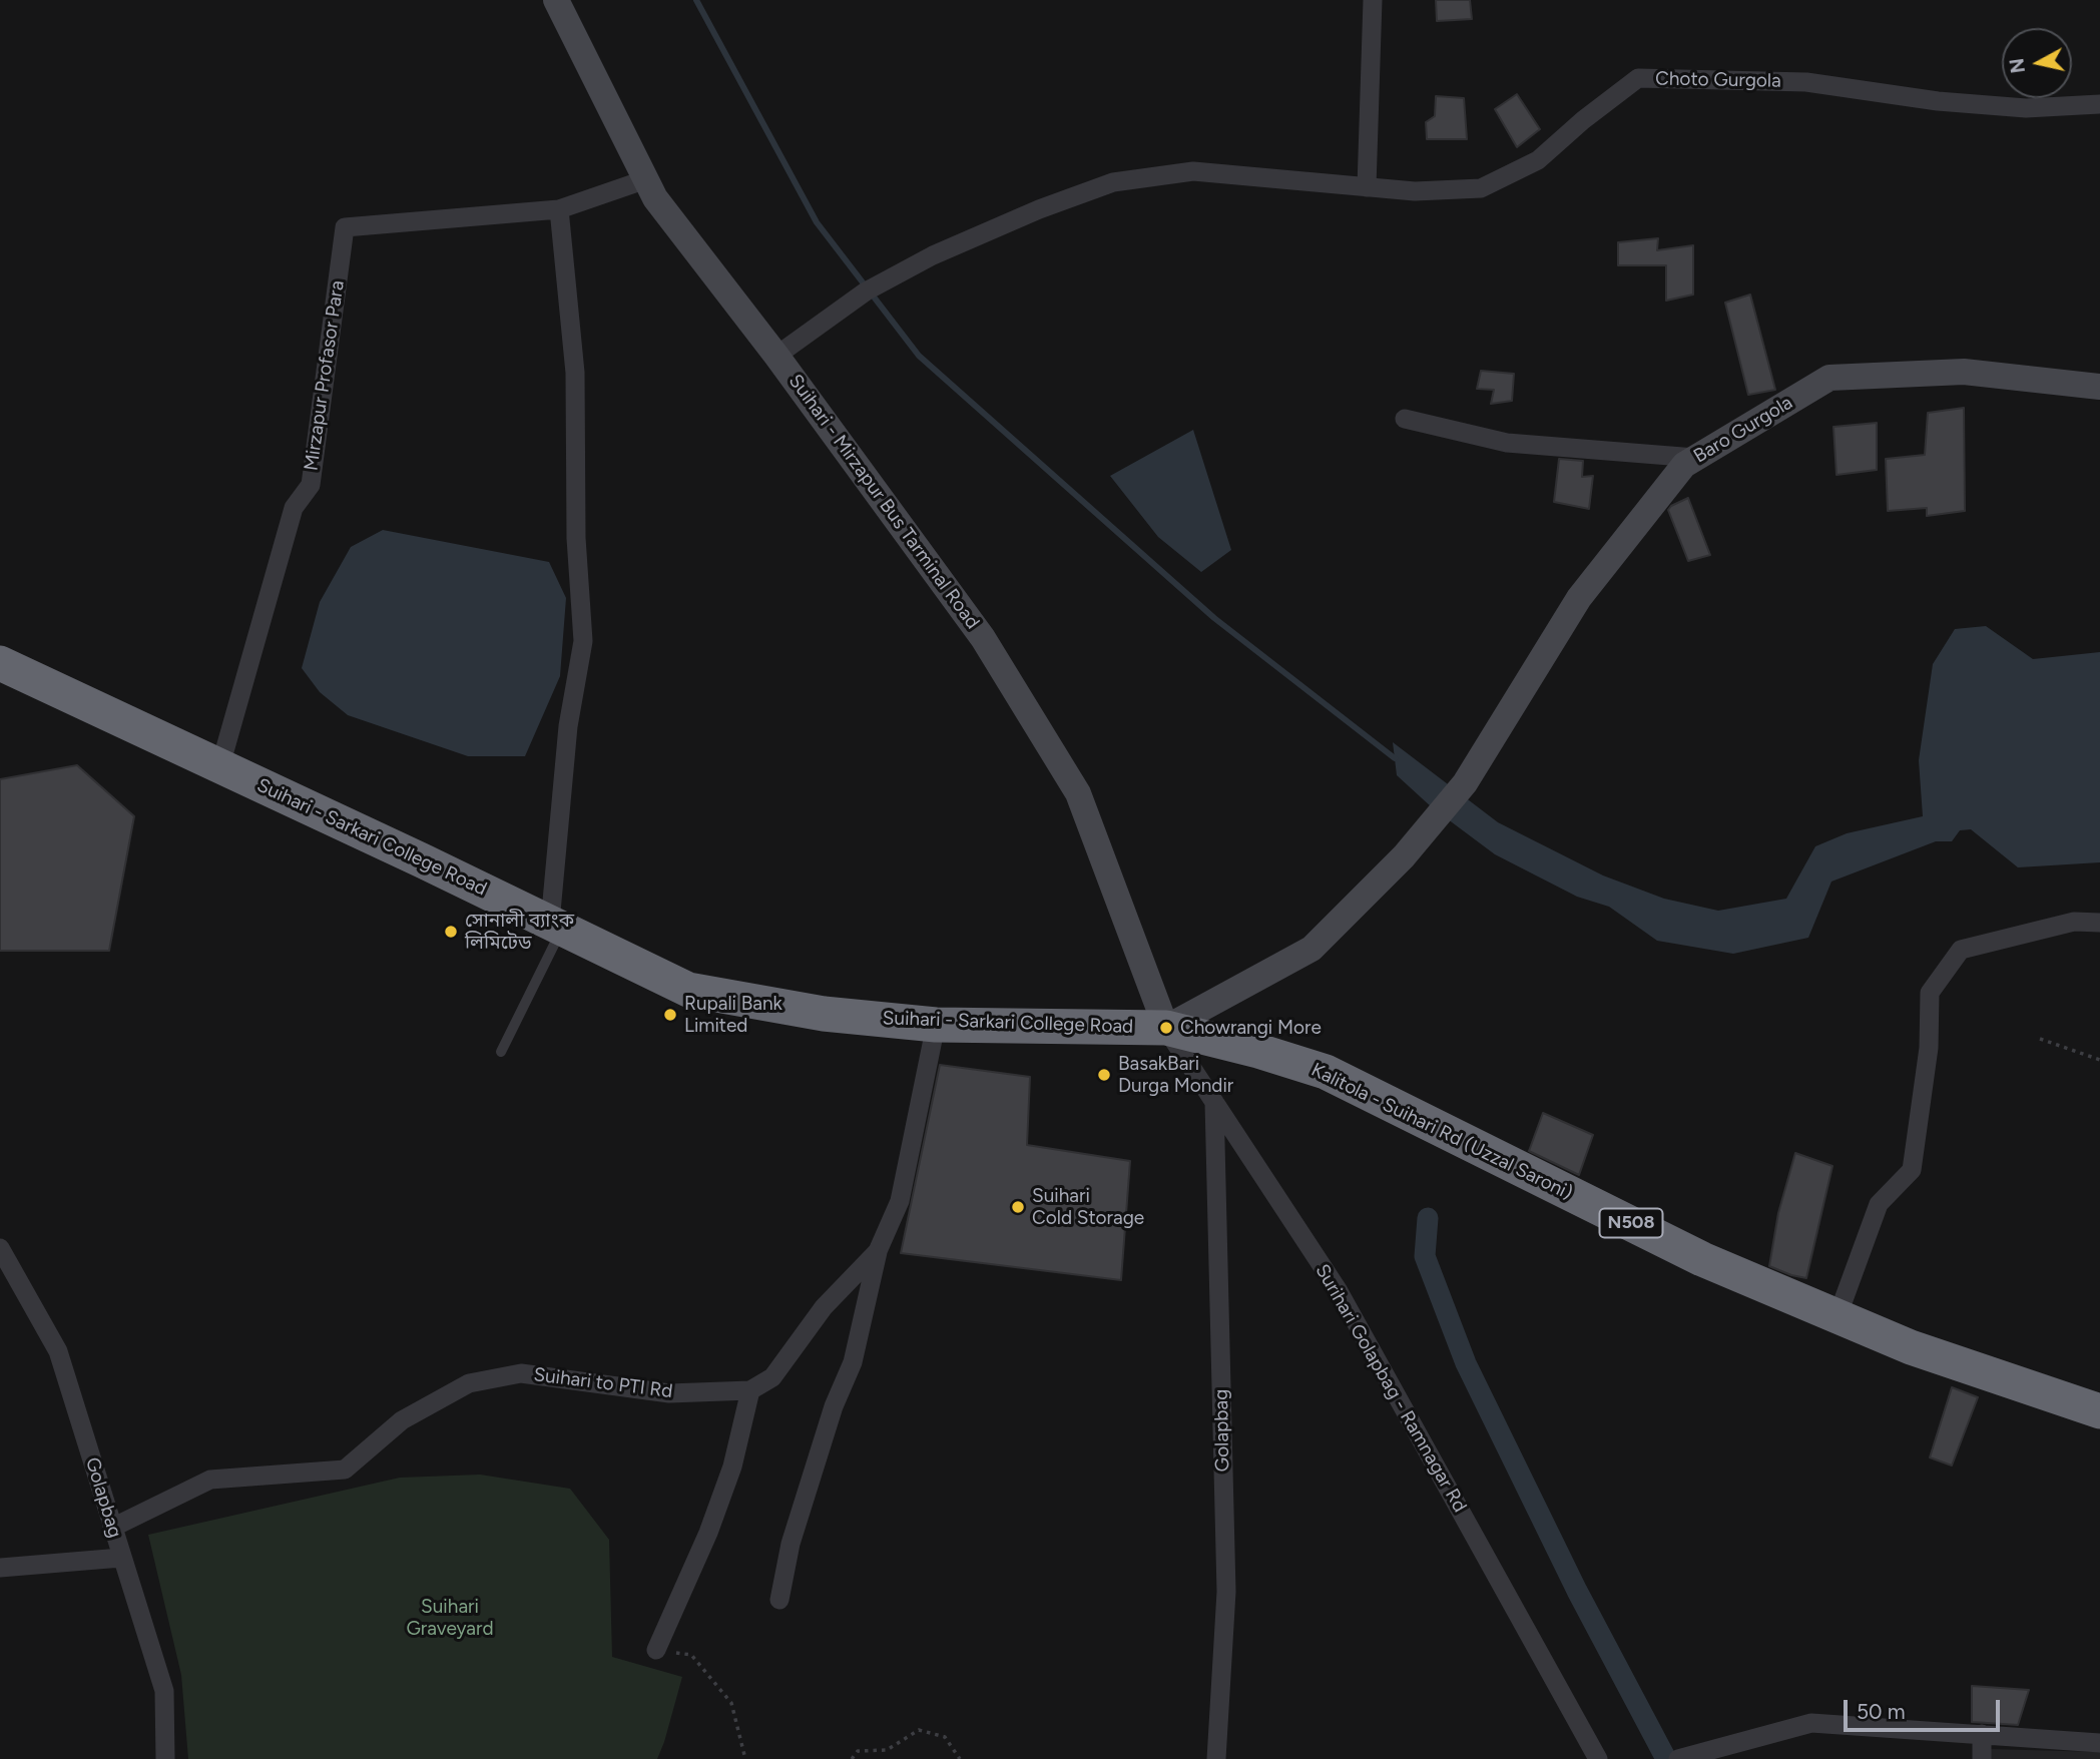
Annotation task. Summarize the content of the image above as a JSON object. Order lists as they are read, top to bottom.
{
  "streets": {
    "highway": ["Suihari - Sarkari College Road", "Kalitola - Suihari Rd (Uzzal Saroni)", "N508"],
    "street": [
      "Choto Gurgola",
      "Mirzapur Profasor Para",
      "Baro Gurgola",
      "Suihari - Mirzapur Bus Tarminal Road",
      "Suihari to PTI Rd",
      "Surihari Golapbag - Ramnagar Rd",
      "Golapbag"
    ]
  },
  "crossings": [
    ["Choto Gurgola", "Suihari - Mirzapur Bus Tarminal Road"],
    ["Mirzapur Profasor Para", "Suihari - Mirzapur Bus Tarminal Road"],
    ["Mirzapur Profasor Para", "Suihari - Sarkari College Road"],
    ["Baro Gurgola", "Suihari - Mirzapur Bus Tarminal Road"],
    ["Baro Gurgola", "Suihari - Sarkari College Road"],
    ["Baro Gurgola", "Kalitola - Suihari Rd (Uzzal Saroni)"],
    ["Baro Gurgola", "Surihari Golapbag - Ramnagar Rd"],
    ["Suihari - Mirzapur Bus Tarminal Road", "Suihari - Sarkari College Road"],
    ["Suihari - Mirzapur Bus Tarminal Road", "Kalitola - Suihari Rd (Uzzal Saroni)"],
    ["Suihari - Mirzapur Bus Tarminal Road", "Surihari Golapbag - Ramnagar Rd"],
    ["Suihari - Sarkari College Road", "Kalitola - Suihari Rd (Uzzal Saroni)"],
    ["Suihari - Sarkari College Road", "Surihari Golapbag - Ramnagar Rd"],
    ["Kalitola - Suihari Rd (Uzzal Saroni)", "Surihari Golapbag - Ramnagar Rd"],
    ["Suihari to PTI Rd", "Golapbag"],
    ["Surihari Golapbag - Ramnagar Rd", "Golapbag"]
  ],
  "parks": ["Suihari Graveyard"],
  "places": [
    "সোনালী ব্যাংক লিমিটেড",
    "Rupali Bank Limited",
    "Chowrangi More",
    "BasakBari Durga Mondir",
    "Suihari Cold Storage"
  ],
  "scale_bar": "50 m",
  "north": "left"
}
